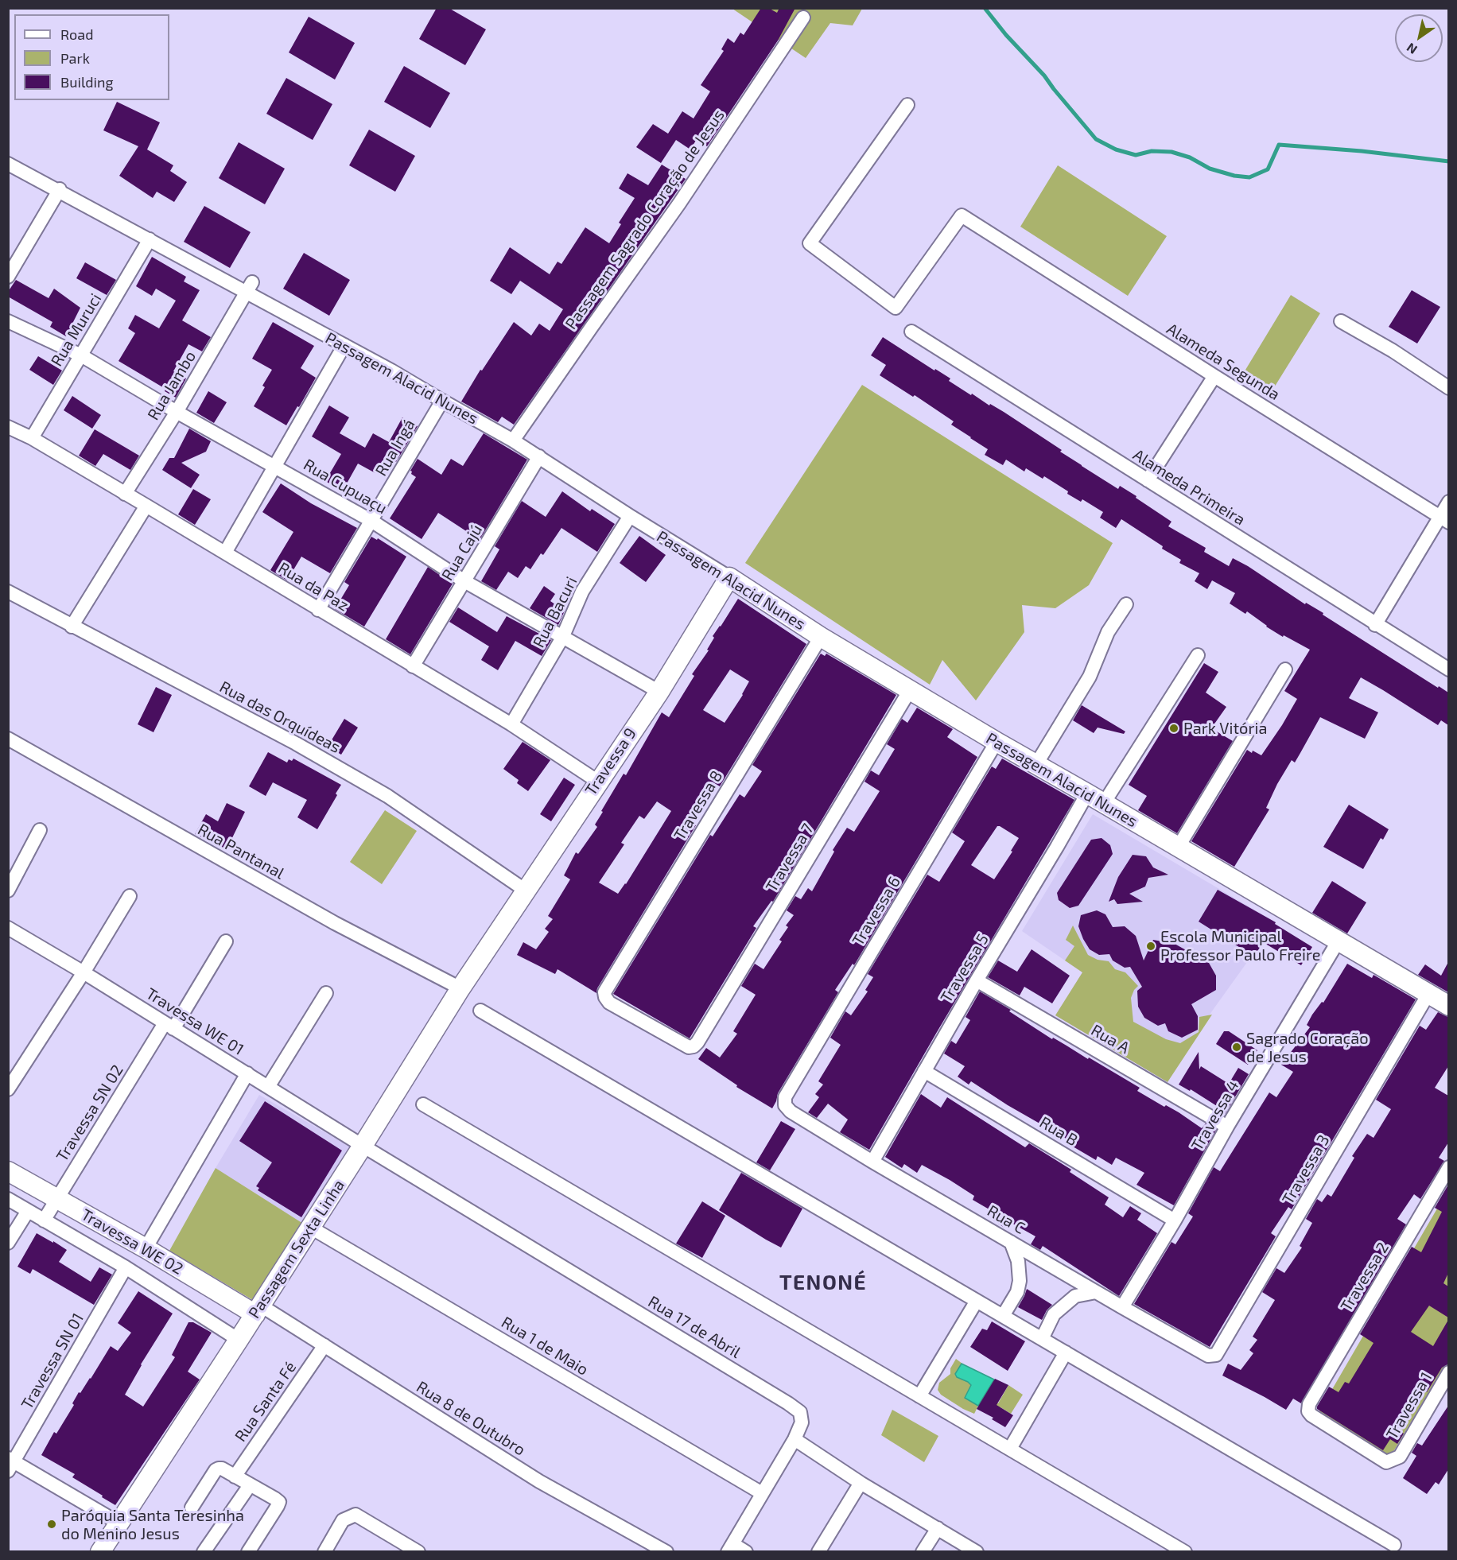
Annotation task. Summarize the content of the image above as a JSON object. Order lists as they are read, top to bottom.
{
  "streets": {
    "street": [
      "Passagem Sagrado Coração de Jesus",
      "Rua Muruci",
      "Alameda Segunda",
      "Passagem Alacid Nunes",
      "Rua Jambo",
      "Rua Ingá",
      "Rua Cupuaçu",
      "Alameda Primeira",
      "Rua Cajú",
      "Rua da Paz",
      "Rua Bacuri",
      "Rua das Orquídeas",
      "Travessa 9",
      "Travessa 8",
      "Rua Pantanal",
      "Travessa 7",
      "Travessa 6",
      "Travessa 5",
      "Travessa WE 01",
      "Rua A",
      "Travessa SN 02",
      "Travessa 4",
      "Rua B",
      "Travessa 3",
      "Rua C",
      "Travessa WE 02",
      "Passagem Sexta Linha",
      "Travessa 2",
      "Rua 17 de Abril",
      "Rua 1 de Maio",
      "Travessa SN 01",
      "Rua Santa Fé",
      "Travessa 1",
      "Rua 8 de Outubro"
    ]
  },
  "crossings": [
    ["Passagem Sagrado Coração de Jesus", "Passagem Alacid Nunes"],
    ["Rua Muruci", "Passagem Alacid Nunes"],
    ["Rua Muruci", "Rua Cupuaçu"],
    ["Rua Muruci", "Rua da Paz"],
    ["Passagem Alacid Nunes", "Rua Jambo"],
    ["Passagem Alacid Nunes", "Rua Ingá"],
    ["Passagem Alacid Nunes", "Rua Cajú"],
    ["Passagem Alacid Nunes", "Rua Bacuri"],
    ["Passagem Alacid Nunes", "Travessa 9"],
    ["Passagem Alacid Nunes", "Travessa 8"],
    ["Passagem Alacid Nunes", "Travessa 7"],
    ["Passagem Alacid Nunes", "Travessa 6"],
    ["Passagem Alacid Nunes", "Travessa 5"],
    ["Passagem Alacid Nunes", "Travessa 4"],
    ["Passagem Alacid Nunes", "Travessa 3"],
    ["Rua Jambo", "Rua Cupuaçu"],
    ["Rua Jambo", "Rua da Paz"],
    ["Rua Ingá", "Rua Cupuaçu"],
    ["Rua Ingá", "Rua da Paz"],
    ["Rua Cupuaçu", "Rua Cajú"],
    ["Rua Cupuaçu", "Rua Bacuri"],
    ["Rua Cupuaçu", "Travessa 9"],
    ["Rua Cajú", "Rua da Paz"],
    ["Rua da Paz", "Rua Bacuri"],
    ["Rua da Paz", "Travessa 9"],
    ["Rua das Orquídeas", "Travessa 9"],
    ["Travessa 9", "Passagem Sexta Linha"],
    ["Travessa 8", "Travessa 7"],
    ["Rua Pantanal", "Passagem Sexta Linha"],
    ["Travessa 6", "Travessa 5"],
    ["Travessa 6", "Rua C"],
    ["Travessa 5", "Rua A"],
    ["Travessa 5", "Rua B"],
    ["Travessa 5", "Rua C"],
    ["Travessa WE 01", "Travessa SN 02"],
    ["Travessa WE 01", "Passagem Sexta Linha"],
    ["Travessa WE 01", "Rua 17 de Abril"],
    ["Rua A", "Travessa 4"],
    ["Travessa SN 02", "Travessa WE 02"],
    ["Travessa 4", "Rua B"],
    ["Travessa 4", "Rua C"],
    ["Travessa 3", "Rua C"],
    ["Travessa WE 02", "Passagem Sexta Linha"],
    ["Travessa WE 02", "Travessa SN 01"],
    ["Travessa WE 02", "Rua 8 de Outubro"],
    ["Passagem Sexta Linha", "Rua 17 de Abril"],
    ["Passagem Sexta Linha", "Rua 1 de Maio"],
    ["Passagem Sexta Linha", "Rua 8 de Outubro"],
    ["Travessa 2", "Travessa 1"],
    ["Rua 17 de Abril", "Rua 1 de Maio"],
    ["Rua Santa Fé", "Rua 8 de Outubro"]
  ],
  "districts": ["TENONÉ"],
  "places": [
    "Park Vitória",
    "Escola Municipal Professor Paulo Freire",
    "Sagrado Coração de Jesus",
    "Paróquia Santa Teresinha do Menino Jesus"
  ],
  "legend": ["Road", "Park", "Building"],
  "north": "bottom left"
}
